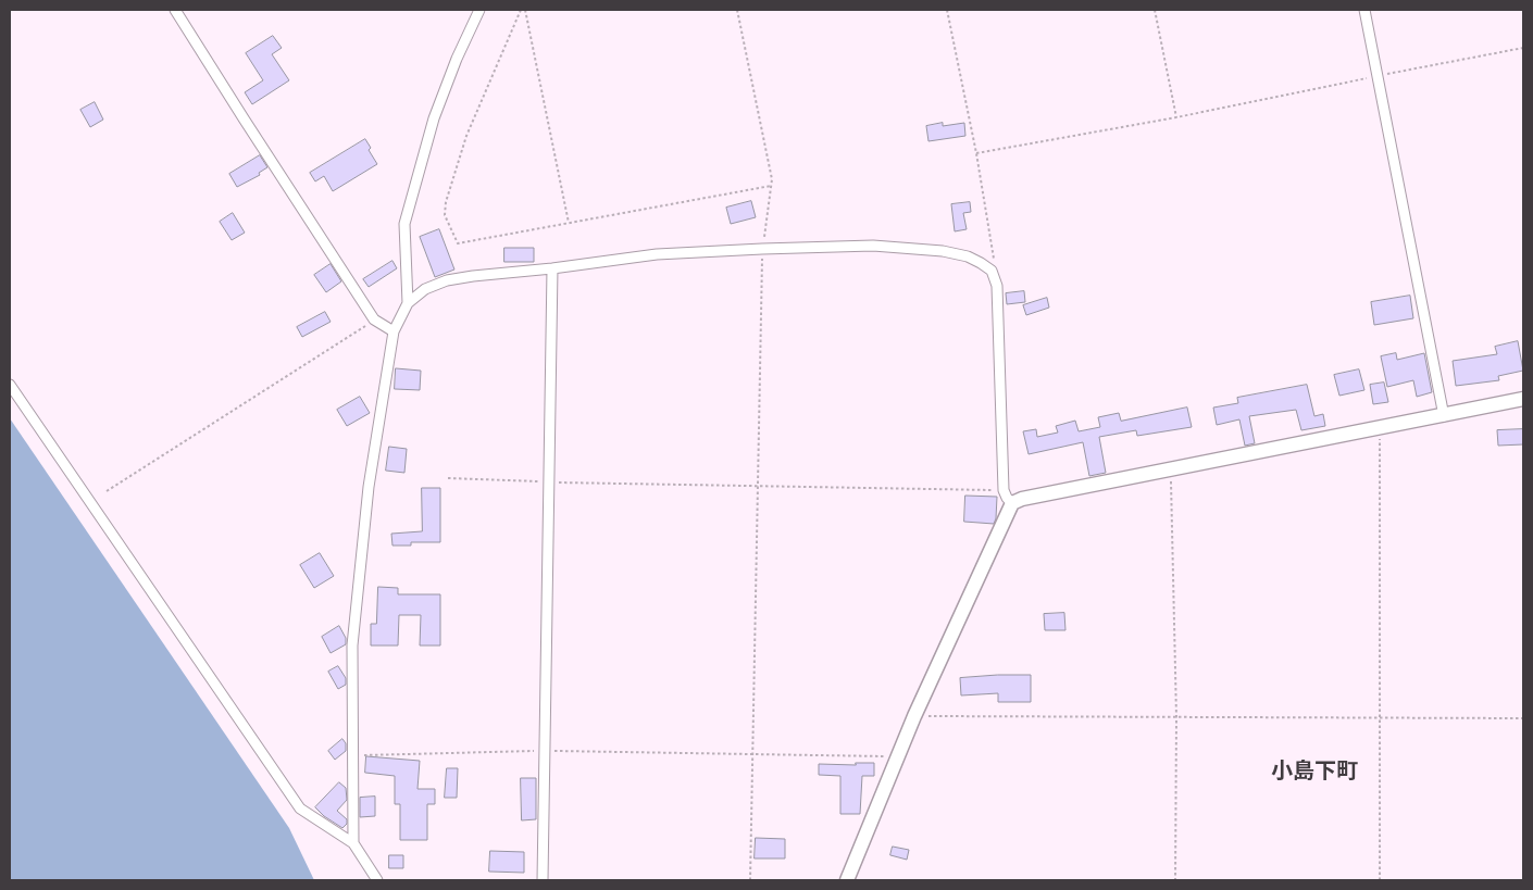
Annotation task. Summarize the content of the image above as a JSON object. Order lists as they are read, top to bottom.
{
  "districts": ["小島下町"]
}
